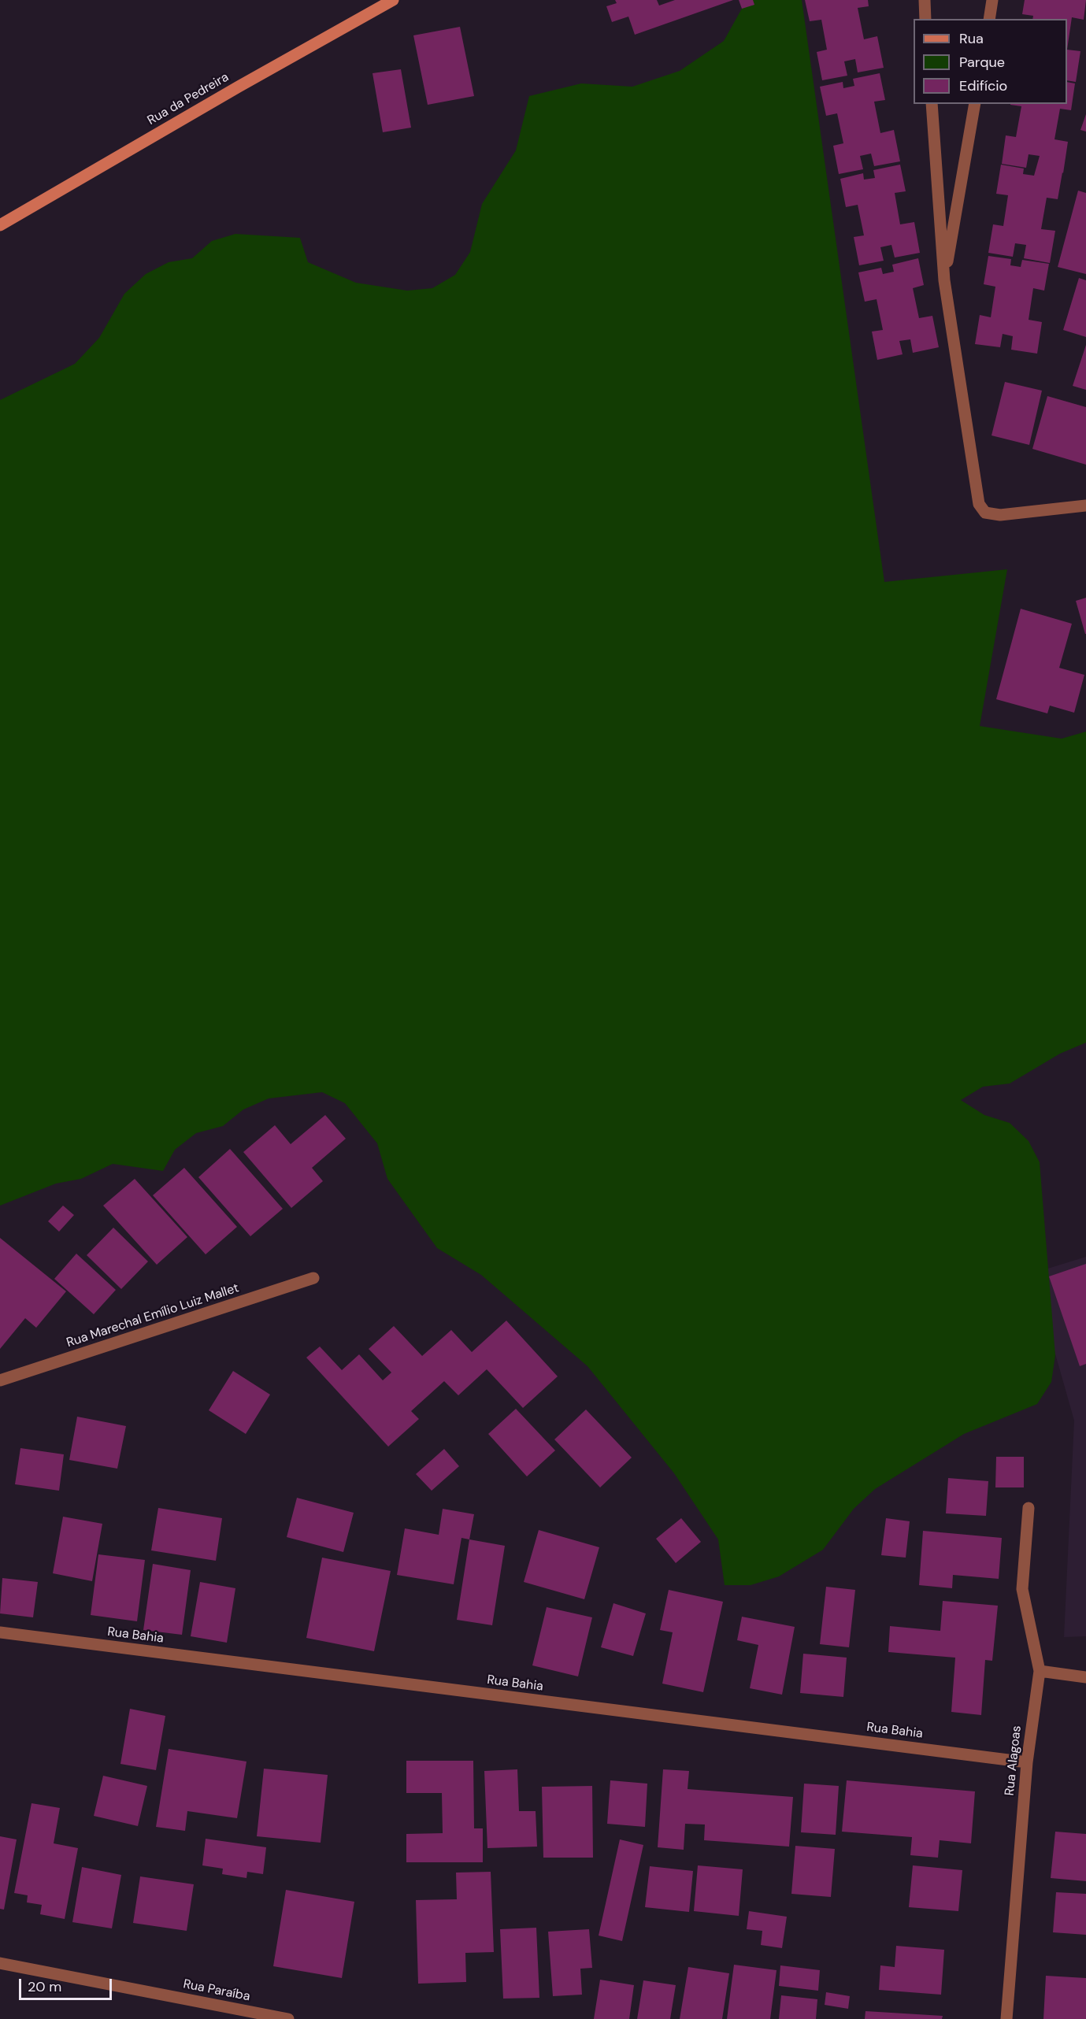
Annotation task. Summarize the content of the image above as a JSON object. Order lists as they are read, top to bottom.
{
  "streets": {
    "street": [
      "Rua da Pedreira",
      "Rua Marechal Emílio Luiz Mallet",
      "Rua Bahia",
      "Rua Alagoas",
      "Rua Paraíba"
    ]
  },
  "crossings": [
    ["Rua Bahia", "Rua Alagoas"]
  ],
  "legend": ["Rua", "Parque", "Edifício"],
  "scale_bar": "20 m"
}
